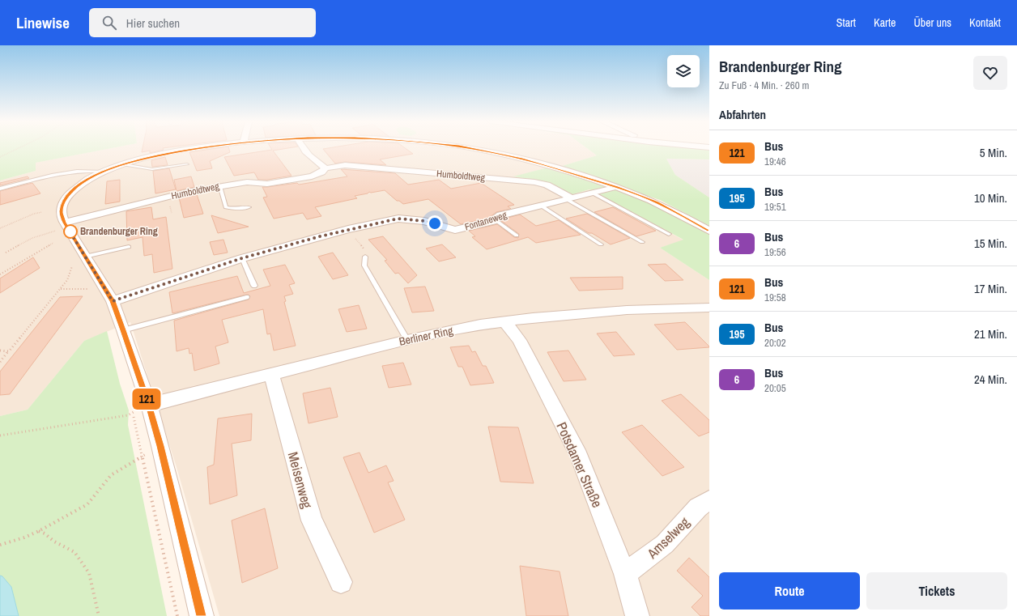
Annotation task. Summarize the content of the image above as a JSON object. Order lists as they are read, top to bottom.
{
  "streets": {
    "street": [
      "Humboldtweg",
      "Fontaneweg",
      "Berliner Ring",
      "Potsdamer Straße",
      "Meisenweg",
      "Amselweg"
    ]
  },
  "crossings": [
    ["Humboldtweg", "Fontaneweg"],
    ["Berliner Ring", "Potsdamer Straße"],
    ["Berliner Ring", "Meisenweg"],
    ["Potsdamer Straße", "Amselweg"]
  ],
  "places": ["Brandenburger Ring"],
  "lines": ["bus line 121"],
  "page": {
    "header": "Linewise",
    "search": "Hier suchen",
    "nav": [
      "Start",
      "Karte",
      "Über uns",
      "Kontakt"
    ],
    "on_map": "121",
    "heading": [
      ["Brandenburger Ring", "Zu Fuß · 4 Min. · 260 m"],
      "Abfahrten"
    ],
    "list": [
      {
        "mark": "121",
        "name": "Bus",
        "note": "19:46",
        "value": "5 Min."
      },
      {
        "mark": "195",
        "name": "Bus",
        "note": "19:51",
        "value": "10 Min."
      },
      {
        "mark": "6",
        "name": "Bus",
        "note": "19:56",
        "value": "15 Min."
      },
      {
        "mark": "121",
        "name": "Bus",
        "note": "19:58",
        "value": "17 Min."
      },
      {
        "mark": "195",
        "name": "Bus",
        "note": "20:02",
        "value": "21 Min."
      },
      {
        "mark": "6",
        "name": "Bus",
        "note": "20:05",
        "value": "24 Min."
      }
    ],
    "buttons": ["Route", "Tickets"]
  }
}
